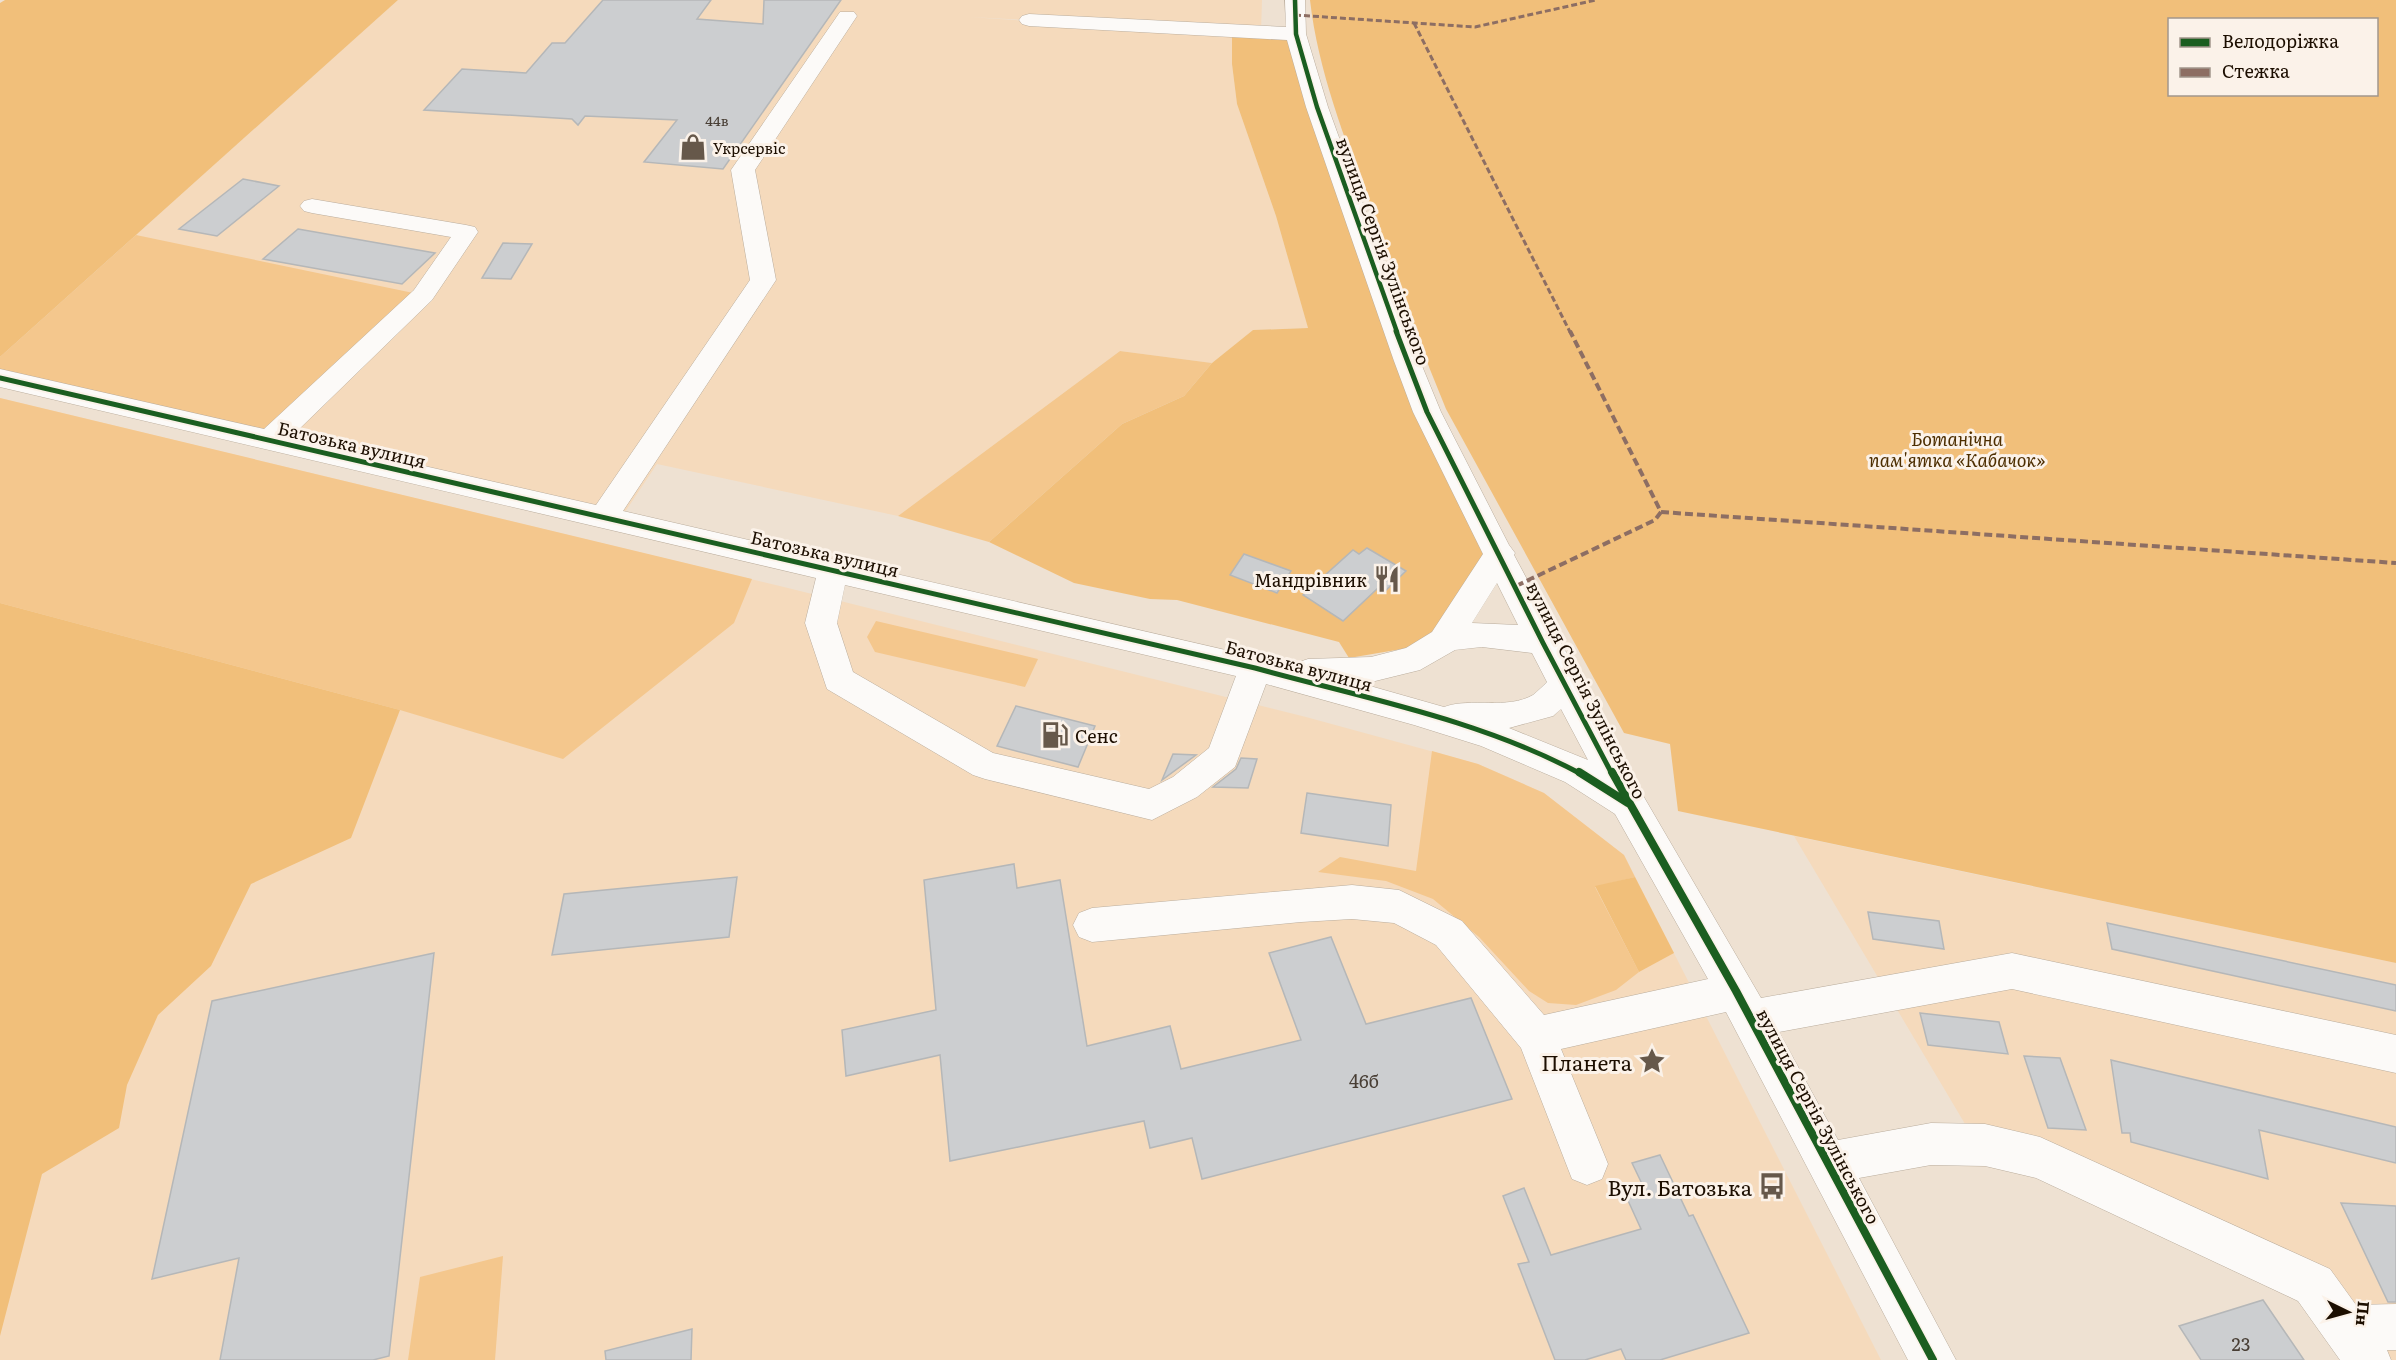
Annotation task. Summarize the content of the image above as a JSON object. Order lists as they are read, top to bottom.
{
  "streets": {
    "street": ["вулиця Сергія Зулінського", "Батозька вулиця"]
  },
  "crossings": [
    ["вулиця Сергія Зулінського", "Батозька вулиця"]
  ],
  "parks": ["Ботанічна пам'ятка «Кабачок»"],
  "places": {
    "shop": ["Укрсервіс"],
    "restaurant": ["Мандрівник"],
    "fuel station": ["Сенс"],
    "place": ["Планета"],
    "bus stop": ["Вул. Батозька"]
  },
  "house_numbers": ["44в", "46б", "23"],
  "legend": ["Велодоріжка", "Стежка"],
  "north": "right"
}
